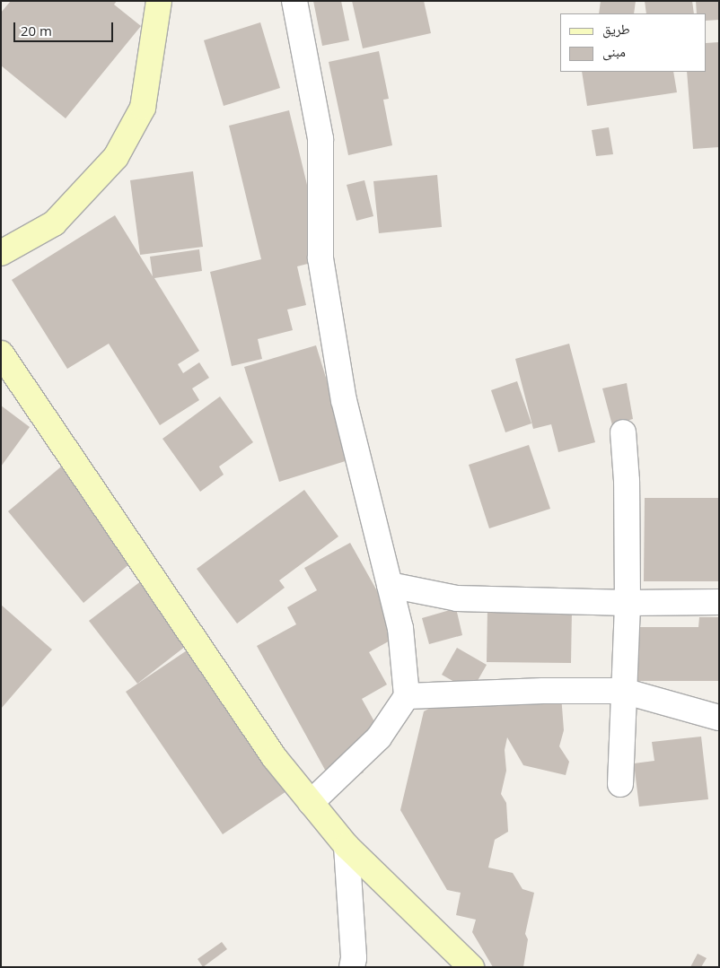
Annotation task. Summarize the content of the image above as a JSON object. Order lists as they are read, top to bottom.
{
  "legend": ["طريق", "مبنى"],
  "scale_bar": "20 m"
}
